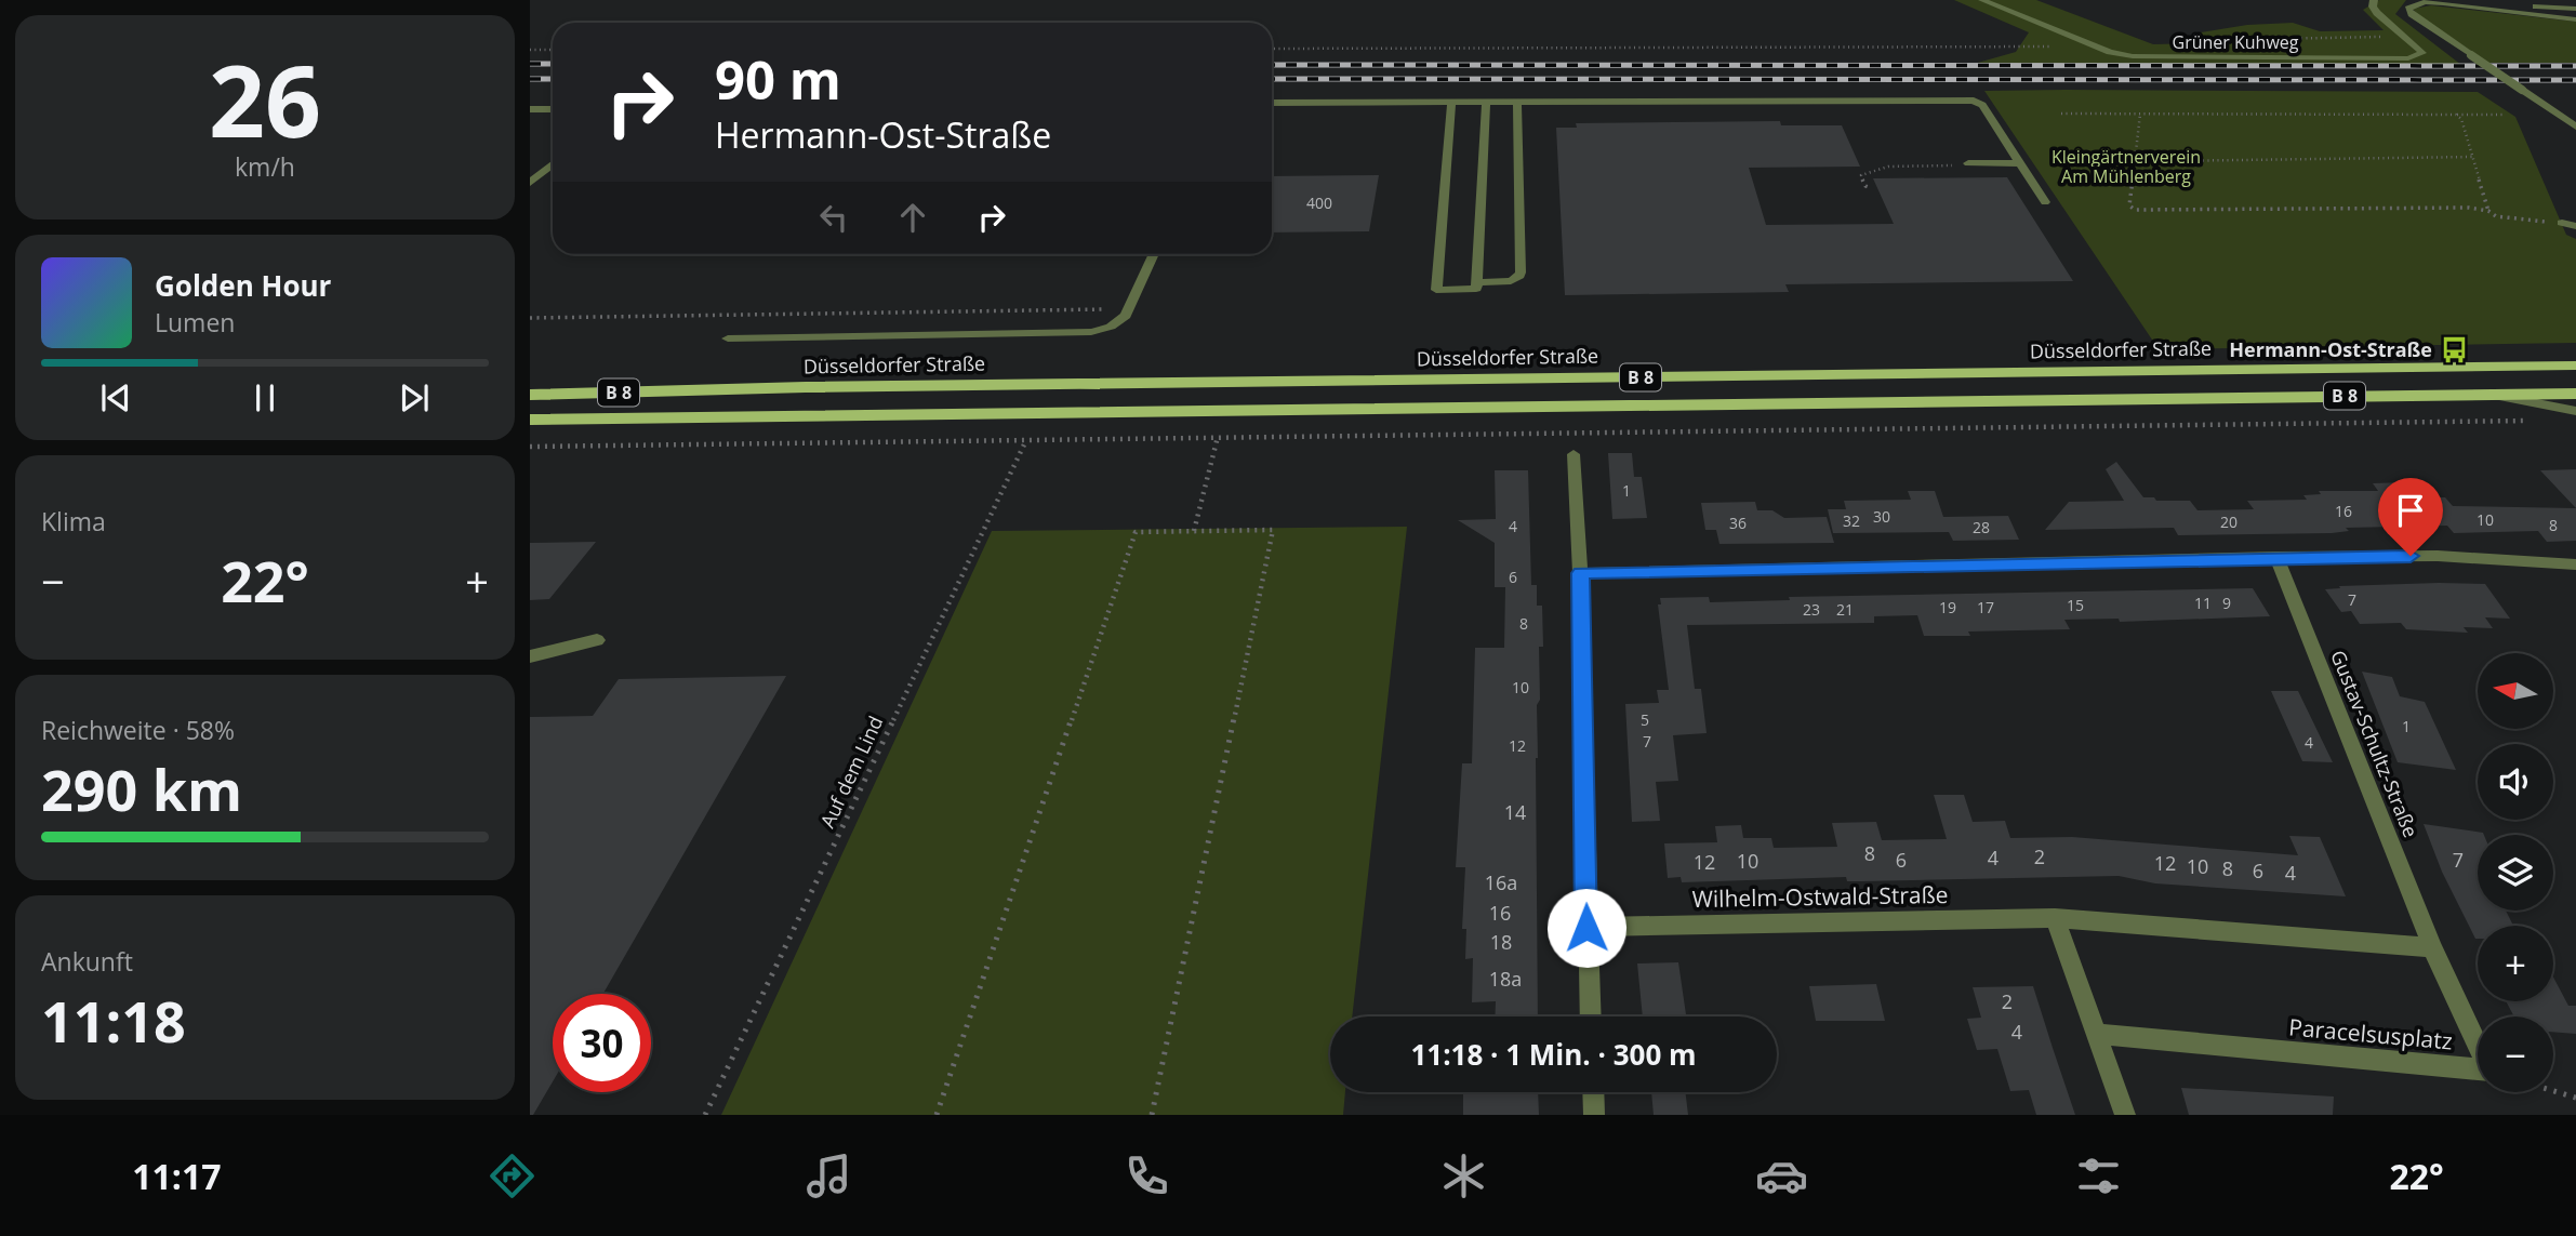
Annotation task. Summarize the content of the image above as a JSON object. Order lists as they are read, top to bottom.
{
  "streets": {
    "main road": ["Düsseldorfer Straße", "B 8"],
    "street": [
      "Grüner Kuhweg",
      "Gustav-Schultz-Straße",
      "Wilhelm-Ostwald-Straße",
      "Paracelsusplatz"
    ],
    "path": ["Auf dem Lind"]
  },
  "crossings": [
    ["Gustav-Schultz-Straße", "Paracelsusplatz"]
  ],
  "parks": ["Kleingärtnerverein Am Mühlenberg"],
  "places": {
    "bus stop": ["Hermann-Ost-Straße"]
  },
  "house_numbers": [
    "400",
    "1",
    "16",
    "30",
    "10",
    "32",
    "20",
    "36",
    "8",
    "4",
    "28",
    "6",
    "7",
    "11",
    "9",
    "15",
    "19",
    "17",
    "23",
    "21",
    "8",
    "10",
    "5",
    "1",
    "7",
    "4",
    "12",
    "14",
    "8",
    "2",
    "4",
    "6",
    "7",
    "10",
    "12",
    "12",
    "10",
    "8",
    "6",
    "4",
    "16a",
    "16",
    "18",
    "18a",
    "2",
    "4"
  ],
  "north": "left",
  "page": {
    "tile": [
      ["26", "km/h"],
      "Klima",
      ["Reichweite · 58%", "290 km"],
      ["Ankunft", "11:18"]
    ],
    "turn": ["90 m", "Hermann-Ost-Straße"],
    "song": ["Golden Hour", "Lumen"],
    "heat": ["−", "22°", "+"],
    "map_buttons": ["+", "−"],
    "limit": "30",
    "trip": "11:18 · 1 Min. · 300 m",
    "tabs": ["11:17", "22°"]
  }
}
